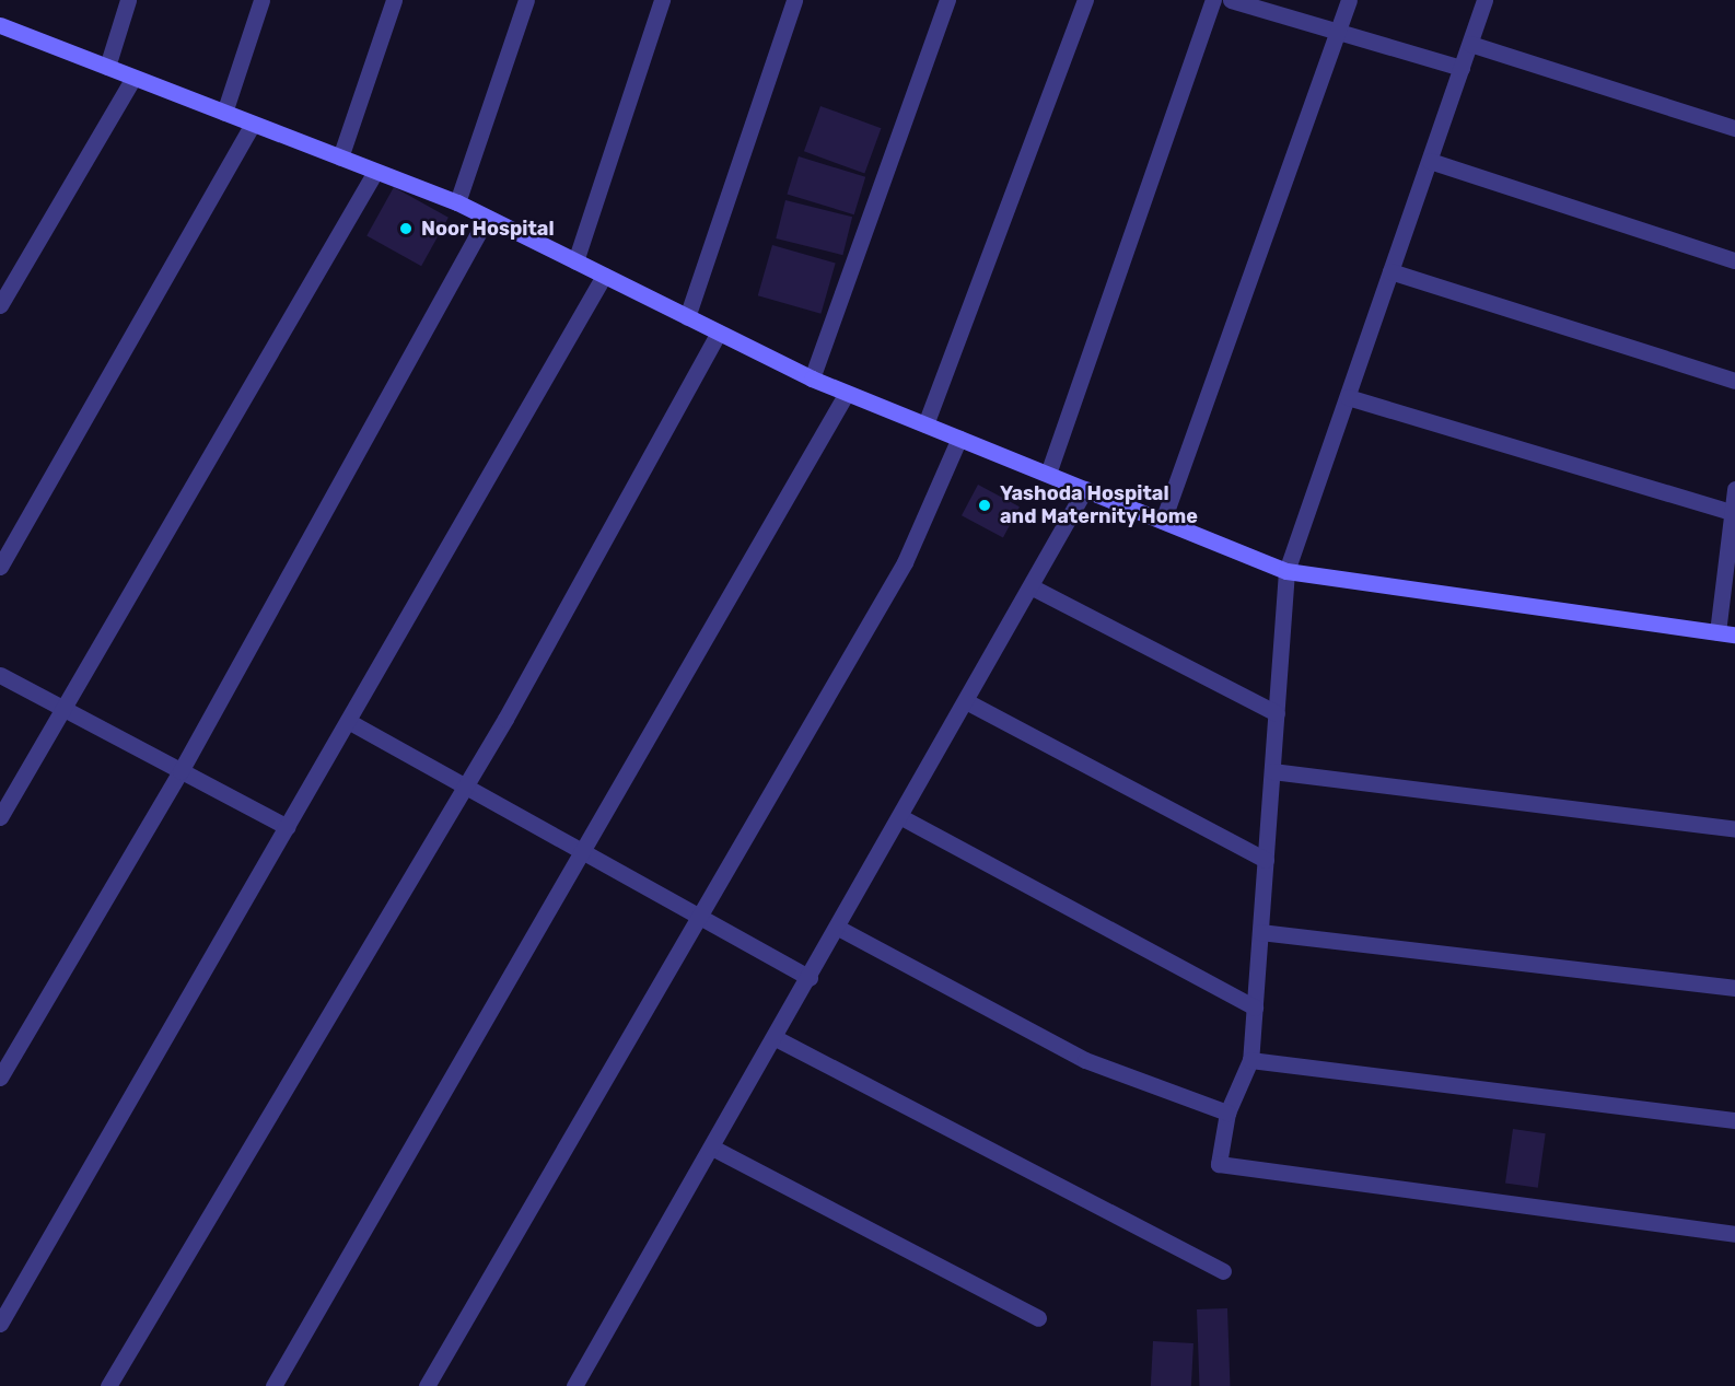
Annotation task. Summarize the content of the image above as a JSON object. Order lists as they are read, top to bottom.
{
  "places": ["Noor Hospital", "Yashoda Hospital and Maternity Home"]
}
